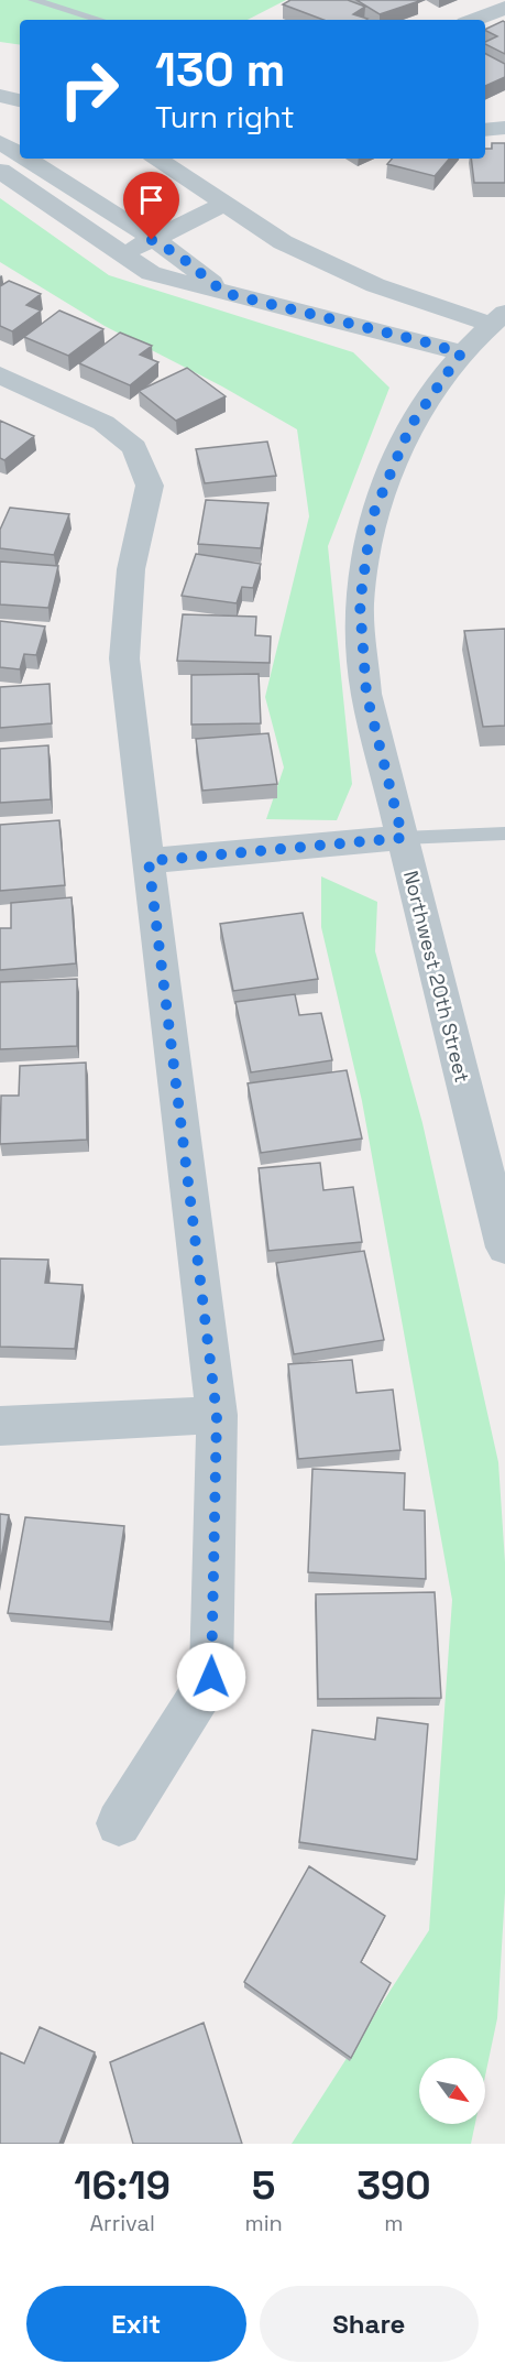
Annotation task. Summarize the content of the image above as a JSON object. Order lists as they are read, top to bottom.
{
  "streets": {
    "street": ["Northwest 20th Street"]
  },
  "north": "bottom right",
  "page": {
    "turn": ["130 m", "Turn right"],
    "eta": [
      "16:19",
      "Arrival",
      "5",
      "min",
      "390",
      "m"
    ],
    "buttons": ["Exit", "Share"]
  }
}
